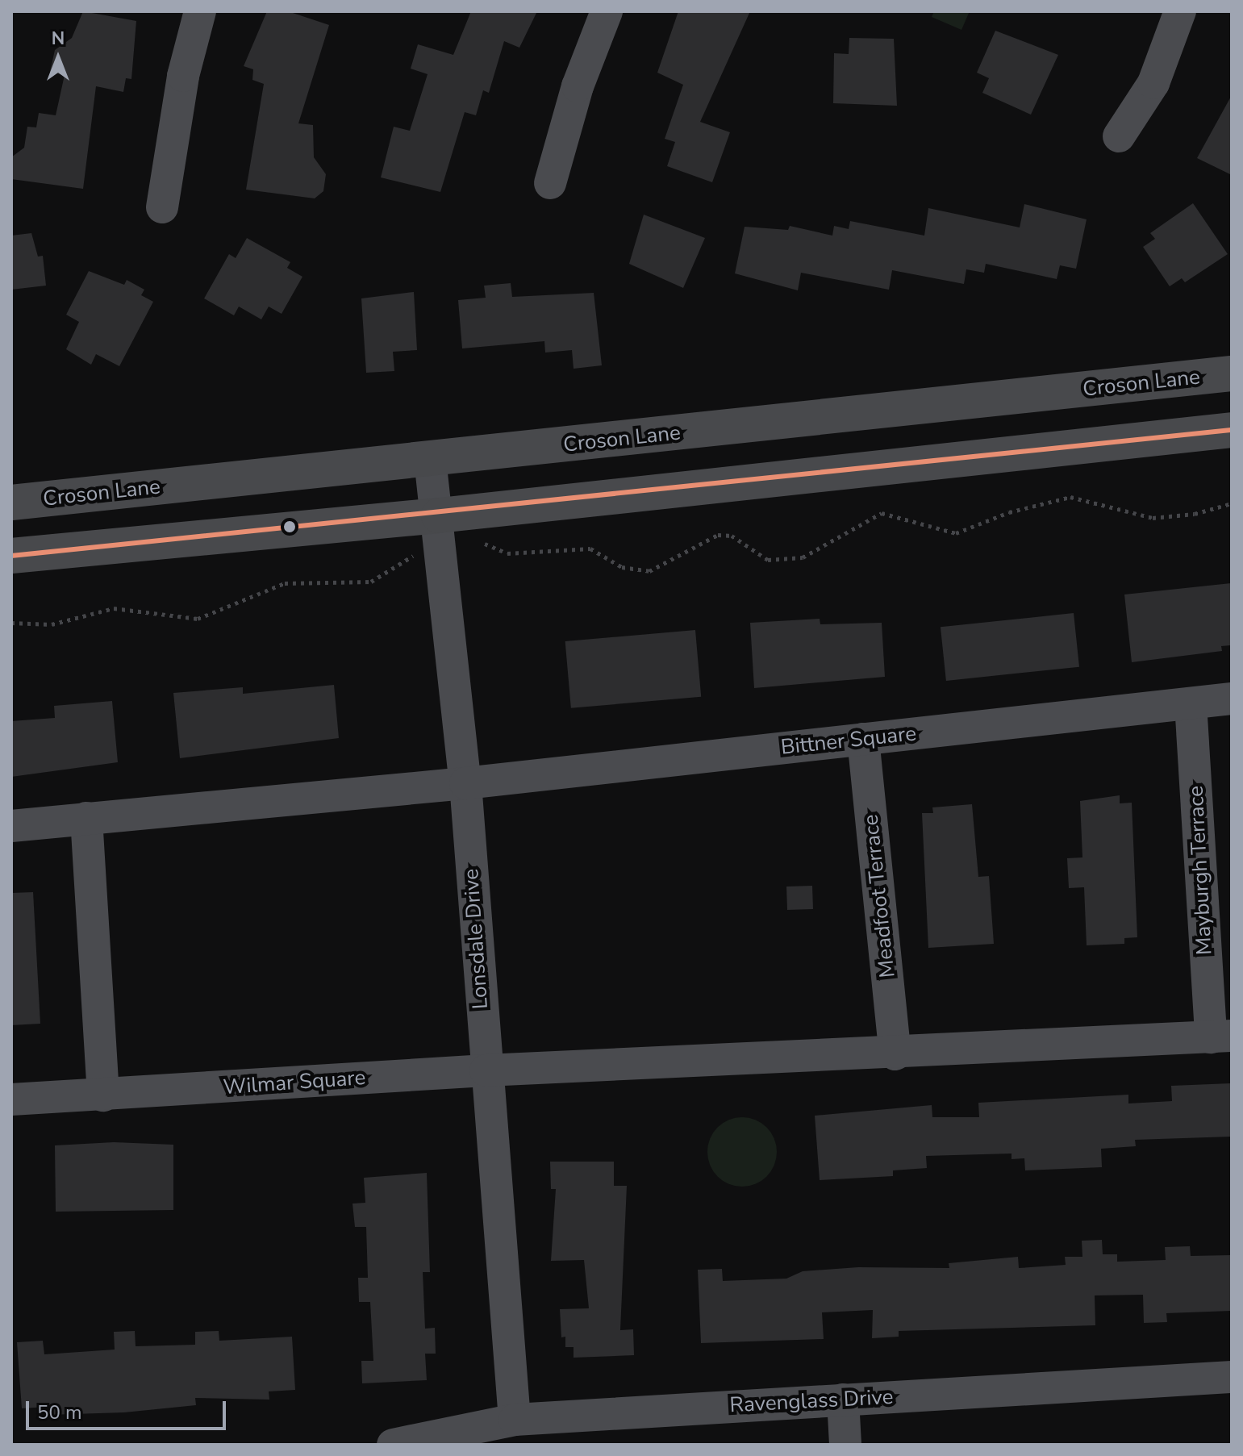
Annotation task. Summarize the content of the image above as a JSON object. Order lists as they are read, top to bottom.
{
  "streets": {
    "main road": ["Croson Lane"],
    "street": [
      "Bittner Square",
      "Mayburgh Terrace",
      "Meadfoot Terrace",
      "Lonsdale Drive",
      "Wilmar Square",
      "Ravenglass Drive"
    ]
  },
  "crossings": [
    ["Croson Lane", "Lonsdale Drive"],
    ["Bittner Square", "Mayburgh Terrace"],
    ["Bittner Square", "Meadfoot Terrace"],
    ["Bittner Square", "Lonsdale Drive"],
    ["Lonsdale Drive", "Wilmar Square"],
    ["Lonsdale Drive", "Ravenglass Drive"]
  ],
  "scale_bar": "50 m",
  "north": "top"
}
